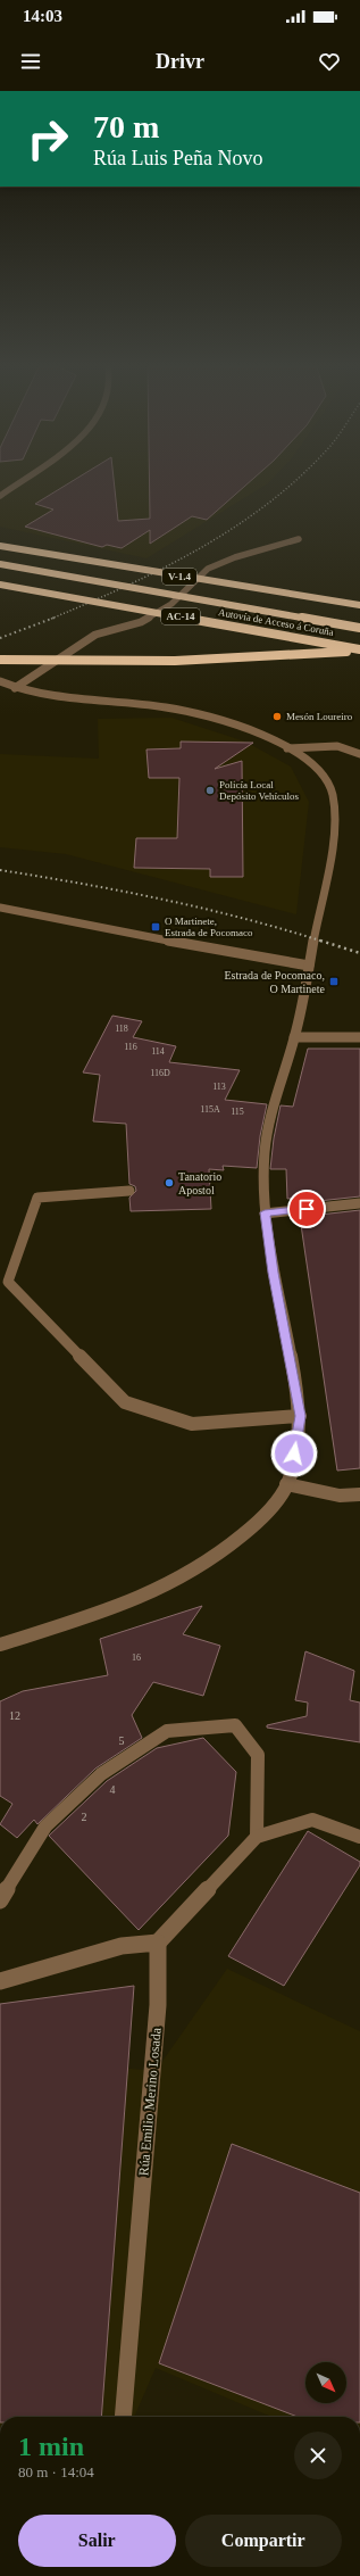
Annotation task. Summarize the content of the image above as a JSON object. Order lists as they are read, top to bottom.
{
  "streets": {
    "highway": ["V-1.4", "AC-14", "Autovía de Acceso á Coruña"],
    "street": ["Rúa Emilio Merino Losada"]
  },
  "places": {
    "other": ["Mesón Loureiro", "Policía Local Depósito Vehículos", "Tanatorio Apostol"],
    "transit": ["O Martinete, Estrada de Pocomaco", "Estrada de Pocomaco, O Martinete"]
  },
  "house_numbers": [
    "118",
    "116",
    "114",
    "116D",
    "113",
    "115A",
    "115",
    "16",
    "12",
    "5",
    "4",
    "2"
  ],
  "north": "bottom right",
  "page": {
    "status": "14:03",
    "header": "Drivr",
    "turn": ["70 m", "Rúa Luis Peña Novo"],
    "heading": ["1 min", "80 m · 14:04"],
    "buttons": ["Salir", "Compartir"]
  }
}
